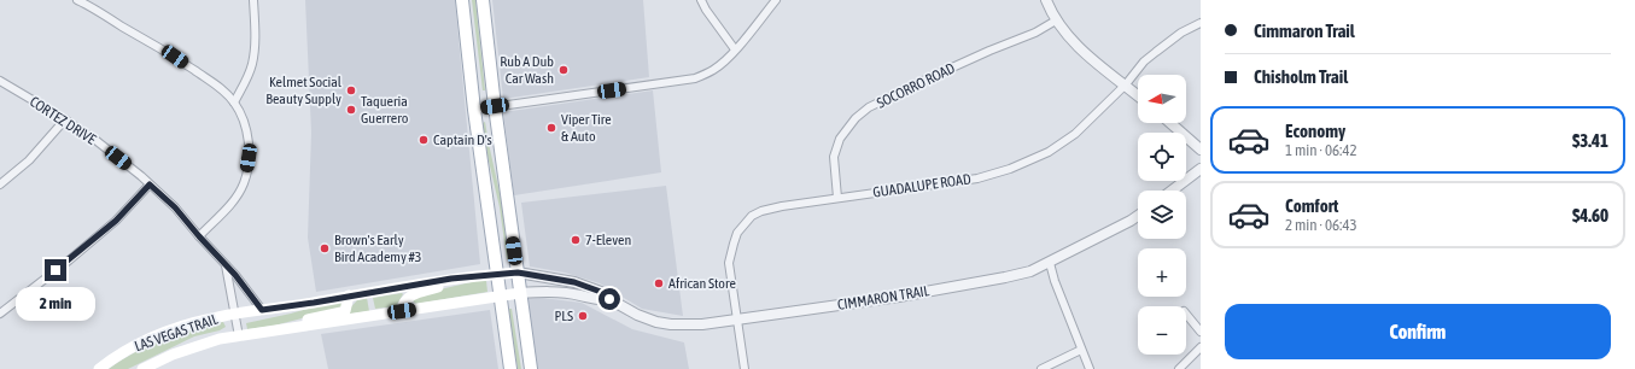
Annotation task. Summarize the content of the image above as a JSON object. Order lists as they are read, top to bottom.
{
  "streets": {
    "main road": ["LAS VEGAS TRAIL"],
    "street": [
      "SOCORRO ROAD",
      "CORTEZ DRIVE",
      "GUADALUPE ROAD",
      "CIMMARON TRAIL"
    ]
  },
  "crossings": [
    ["SOCORRO ROAD", "GUADALUPE ROAD"],
    ["CORTEZ DRIVE", "LAS VEGAS TRAIL"],
    ["GUADALUPE ROAD", "CIMMARON TRAIL"],
    ["CIMMARON TRAIL", "LAS VEGAS TRAIL"]
  ],
  "places": [
    "Rub A Dub Car Wash",
    "Kelmet Social Beauty Supply",
    "Taqueria Guerrero",
    "Viper Tire & Auto",
    "Captain D's",
    "7-Eleven",
    "Brown's Early Bird Academy #3",
    "African Store",
    "PLS"
  ],
  "north": "left",
  "page": {
    "banner": ["Cimmaron Trail", "Chisholm Trail"],
    "map_buttons": ["+", "−"],
    "list": [
      {
        "name": "Economy",
        "note": "1 min · 06:42",
        "value": "$3.41"
      },
      {
        "name": "Comfort",
        "note": "2 min · 06:43",
        "value": "$4.60"
      }
    ],
    "bubble": "2 min",
    "buttons": "Confirm"
  }
}
